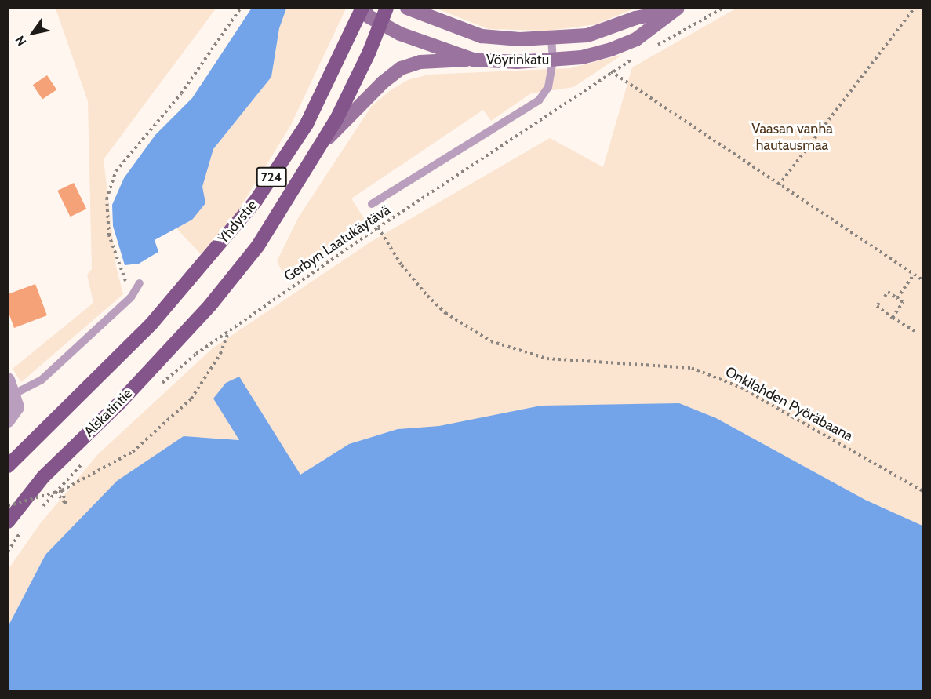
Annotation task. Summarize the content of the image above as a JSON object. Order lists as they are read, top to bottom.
{
  "streets": {
    "main road": [
      "Vöyrinkatu",
      "724",
      "Yhdystie",
      "Alskatintie"
    ],
    "path": ["Gerbyn Laatukäytävä", "Onkilahden Pyöräbaana"]
  },
  "crossings": [
    ["Vöyrinkatu", "Yhdystie"],
    ["Yhdystie", "Alskatintie"],
    ["Gerbyn Laatukäytävä", "Onkilahden Pyöräbaana"]
  ],
  "parks": ["Vaasan vanha hautausmaa"],
  "north": "bottom left"
}
